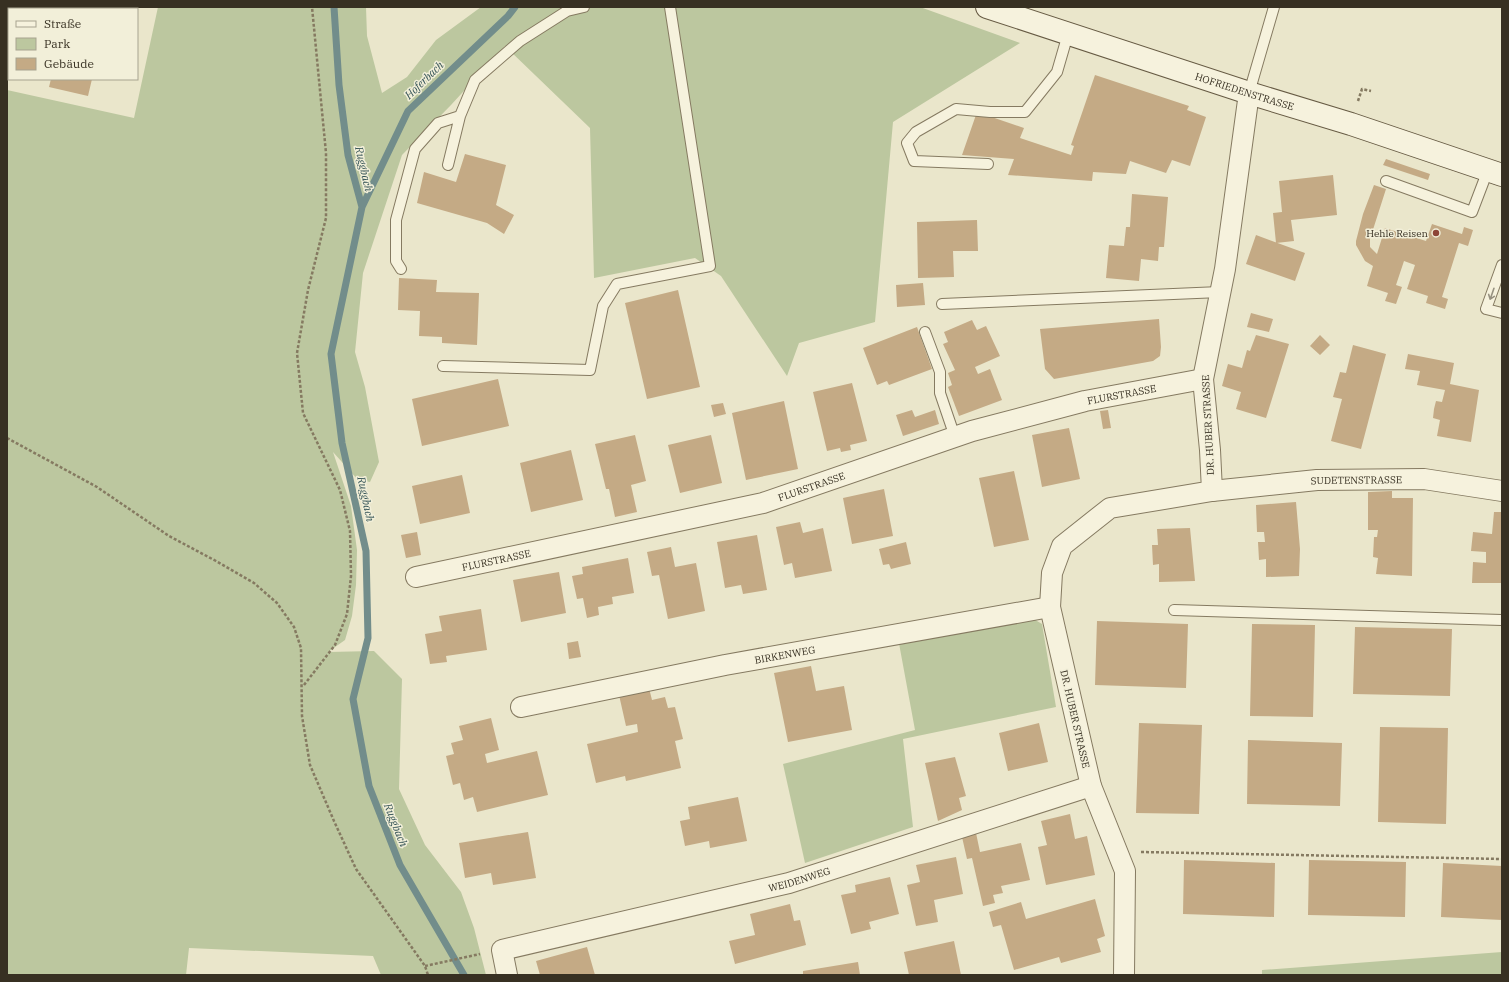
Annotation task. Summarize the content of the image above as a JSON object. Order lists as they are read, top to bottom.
{
  "streets": {
    "main road": ["HOFRIEDENSTRASSE"],
    "street": [
      "FLURSTRASSE",
      "DR. HUBER STRASSE",
      "SUDETENSTRASSE",
      "BIRKENWEG",
      "WEIDENWEG"
    ]
  },
  "crossings": [
    ["HOFRIEDENSTRASSE", "DR. HUBER STRASSE"],
    ["FLURSTRASSE", "DR. HUBER STRASSE"],
    ["DR. HUBER STRASSE", "SUDETENSTRASSE"],
    ["DR. HUBER STRASSE", "BIRKENWEG"],
    ["DR. HUBER STRASSE", "WEIDENWEG"]
  ],
  "water": ["Hoferbach", "Ruggbach"],
  "places": ["Hehle Reisen"],
  "legend": ["Straße", "Park", "Gebäude"]
}
